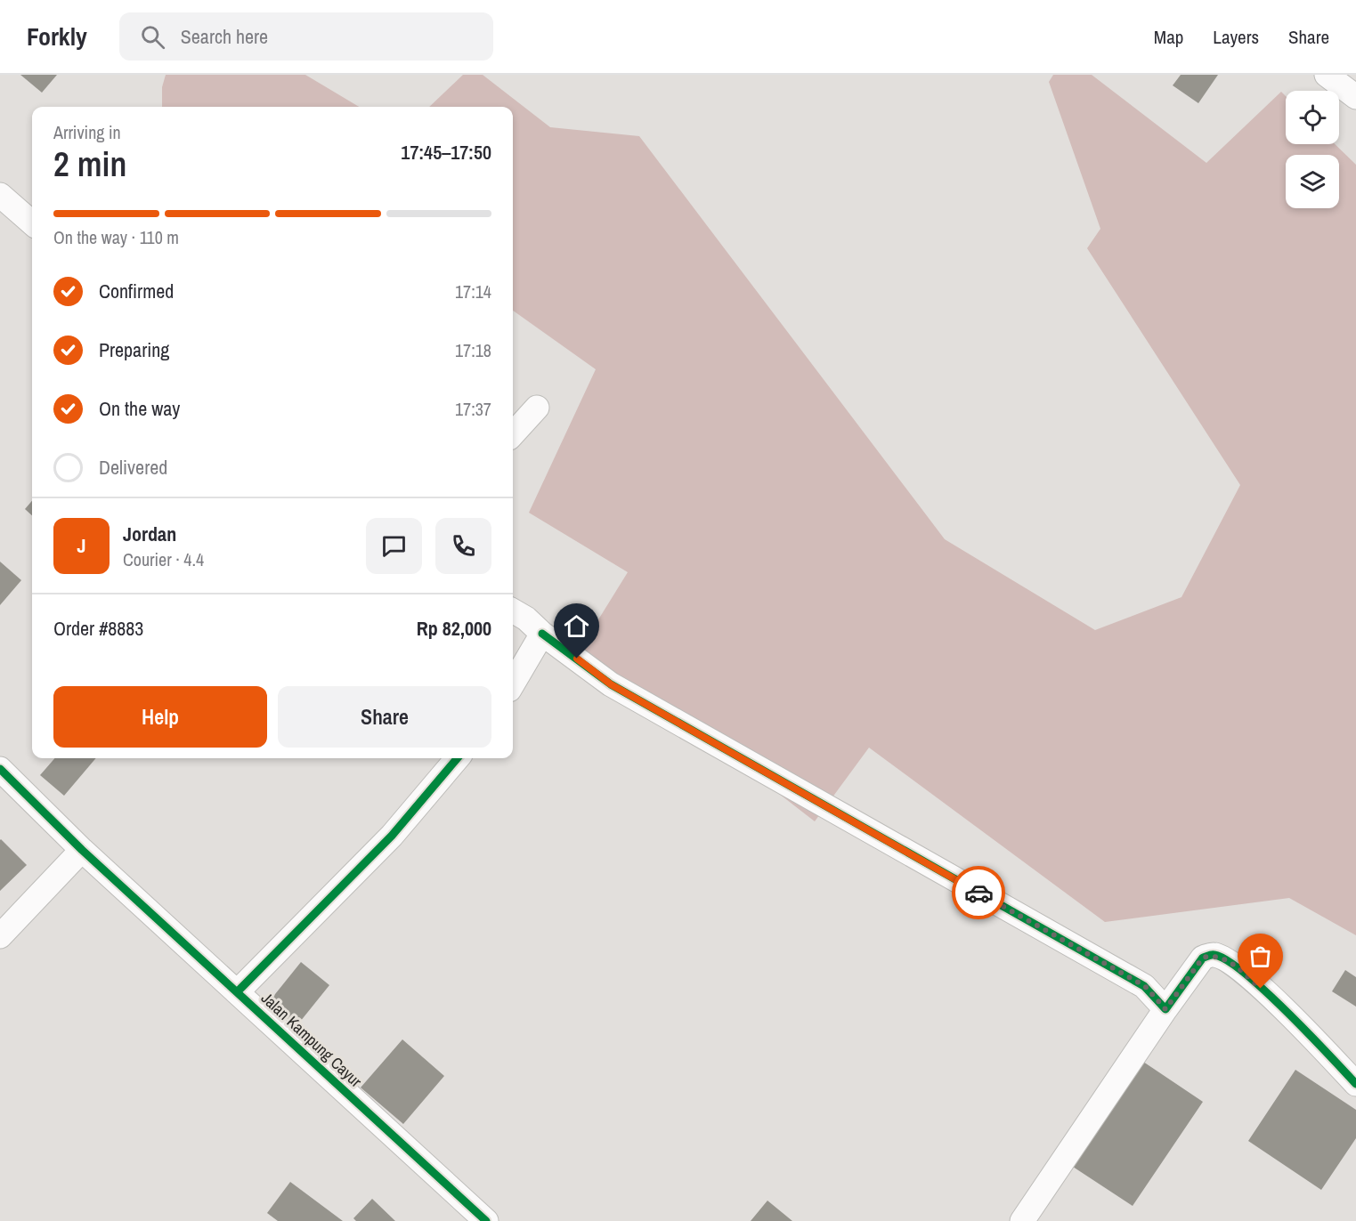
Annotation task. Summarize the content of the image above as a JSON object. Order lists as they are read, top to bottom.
{
  "streets": {
    "street": ["Jalan Kampung Cayur"]
  },
  "page": {
    "header": "Forkly",
    "search": "Search here",
    "nav": ["Map", "Layers", "Share"],
    "heading": ["2 min", "Arriving in", "17:45–17:50"],
    "panel": [
      "Jordan",
      "Courier · 4.4",
      "Order #8883",
      "Rp 82,000"
    ],
    "bar": "On the way · 110 m",
    "list": [
      ["Confirmed", "17:14"],
      ["Preparing", "17:18"],
      ["On the way", "17:37"],
      "Delivered"
    ],
    "round": "J",
    "buttons": ["Help", "Share"]
  }
}
